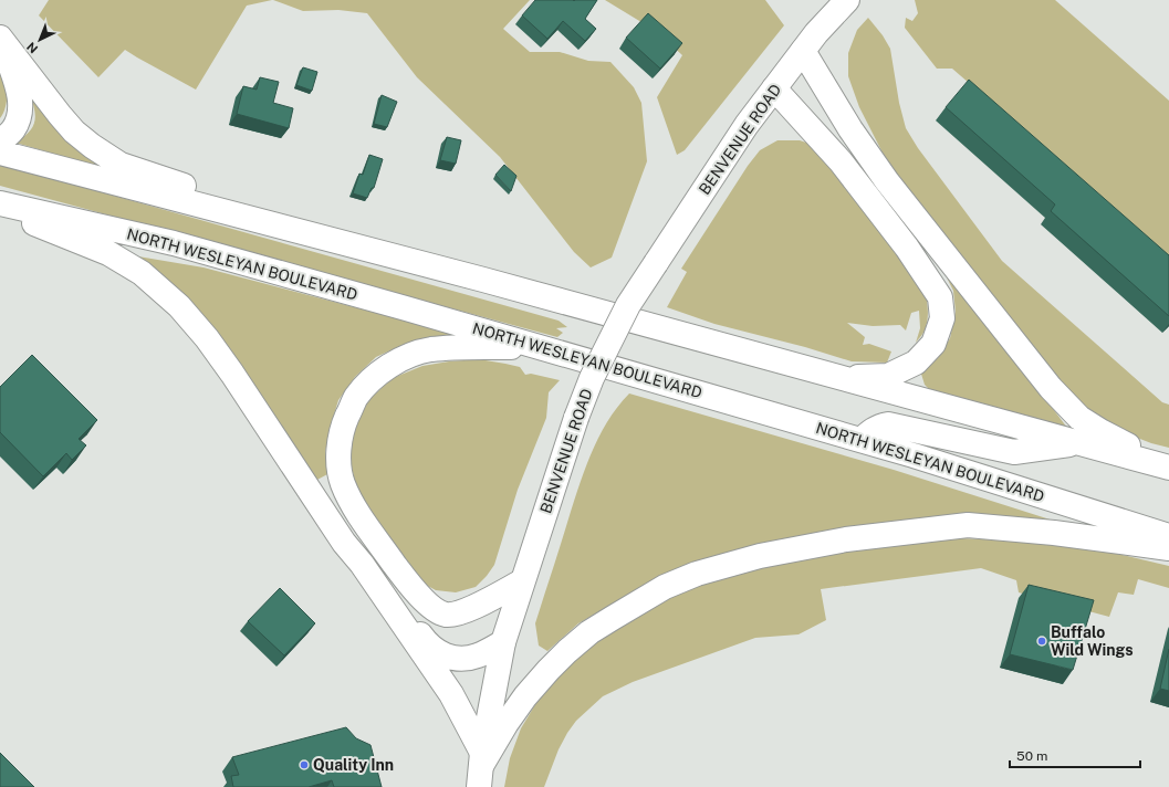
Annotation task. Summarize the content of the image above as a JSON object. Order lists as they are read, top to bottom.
{
  "streets": {
    "main road": ["BENVENUE ROAD", "NORTH WESLEYAN BOULEVARD"]
  },
  "places": ["Buffalo Wild Wings", "Quality Inn"],
  "scale_bar": "50 m",
  "north": "bottom left"
}
